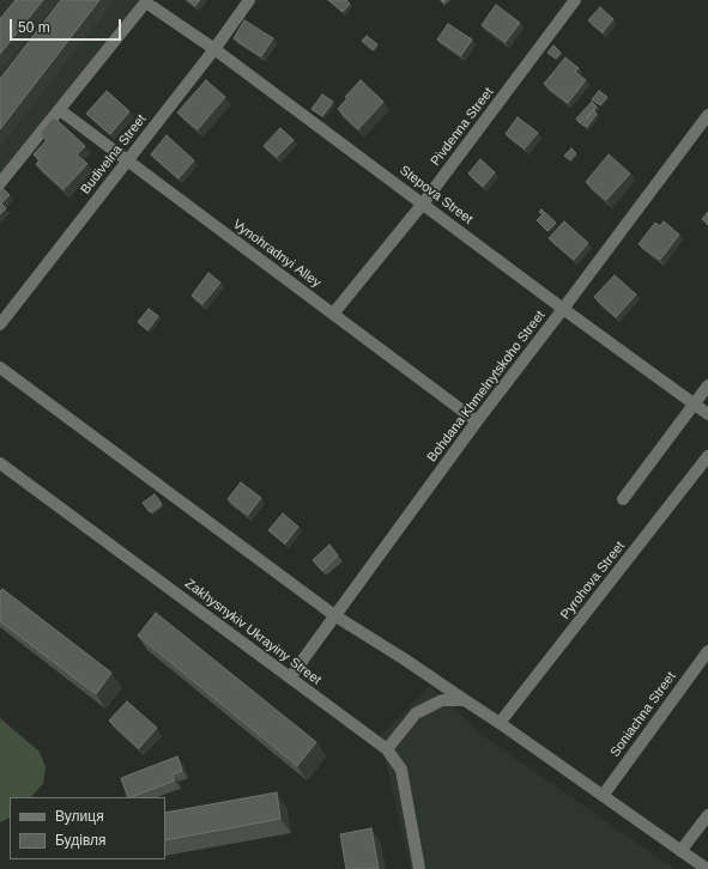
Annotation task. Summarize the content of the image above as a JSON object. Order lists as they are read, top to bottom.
{
  "streets": {
    "street": [
      "Pivdenna Street",
      "Budivelna Street",
      "Stepova Street",
      "Vynohradnyi Alley",
      "Bohdana Khmelnytskoho Street",
      "Pyrohova Street",
      "Zakhysnykiv Ukrayiny Street",
      "Soniachna Street"
    ]
  },
  "crossings": [
    ["Pivdenna Street", "Stepova Street"],
    ["Pivdenna Street", "Vynohradnyi Alley"],
    ["Budivelna Street", "Stepova Street"],
    ["Budivelna Street", "Vynohradnyi Alley"],
    ["Stepova Street", "Bohdana Khmelnytskoho Street"],
    ["Vynohradnyi Alley", "Bohdana Khmelnytskoho Street"],
    ["Bohdana Khmelnytskoho Street", "Zakhysnykiv Ukrayiny Street"]
  ],
  "legend": ["Вулиця", "Будівля"],
  "scale_bar": "50 m"
}
